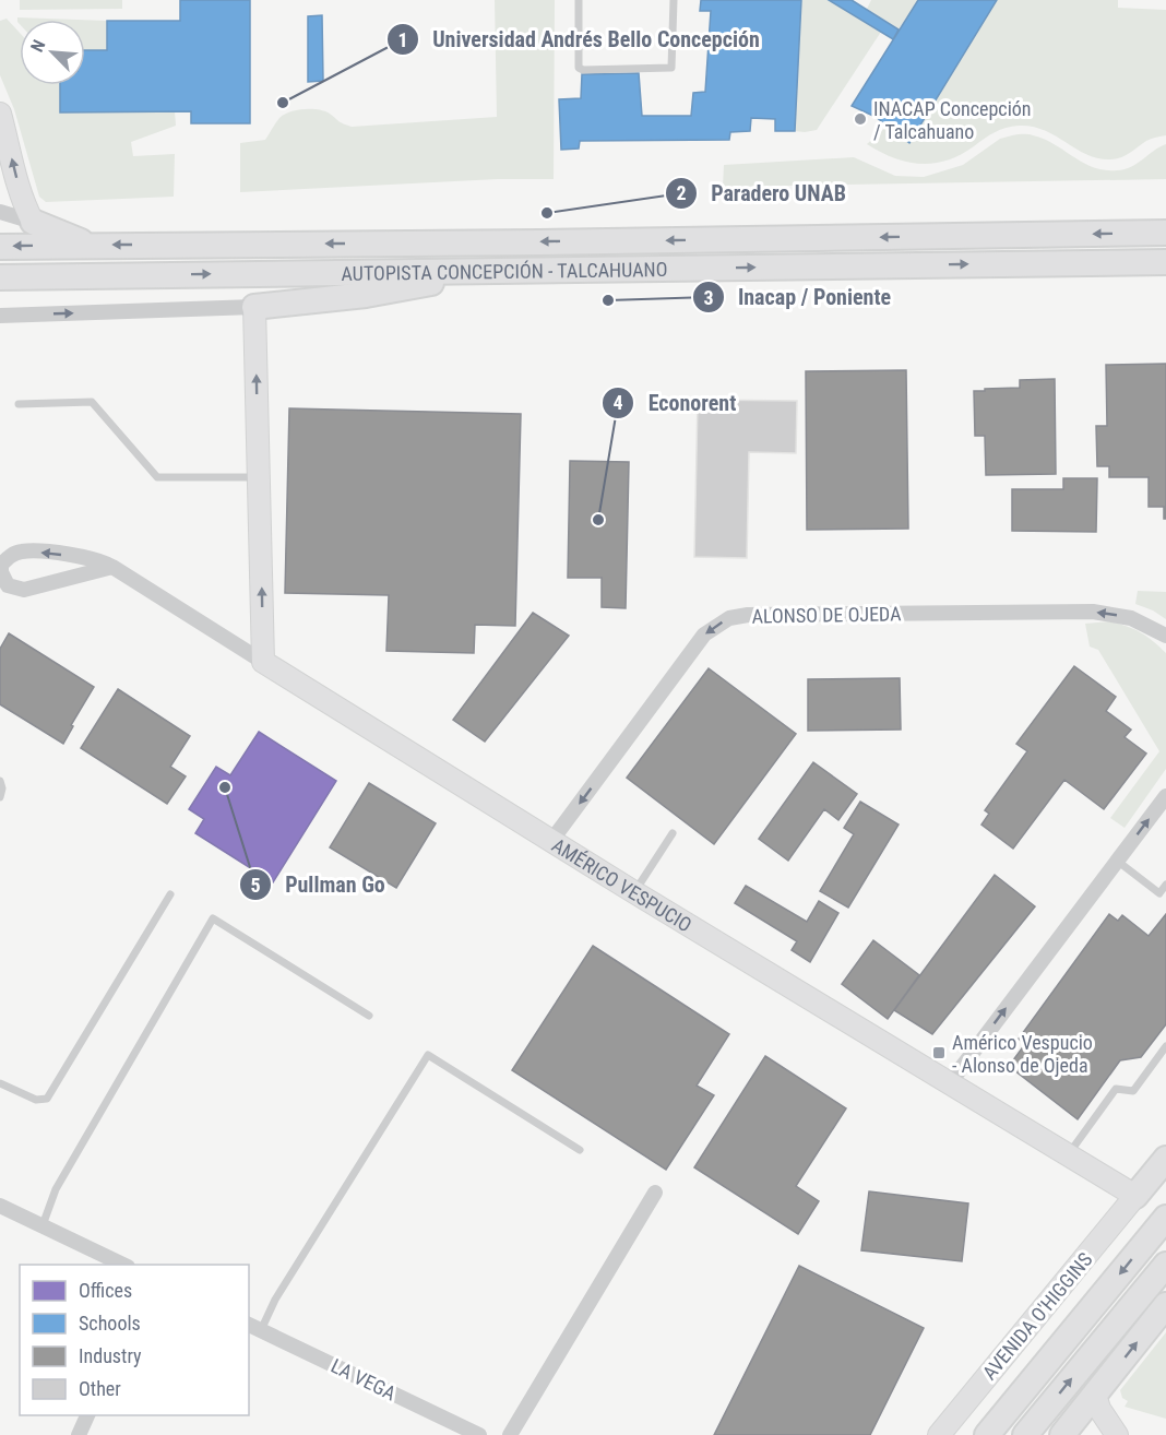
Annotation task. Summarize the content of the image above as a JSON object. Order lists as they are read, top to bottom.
{
  "streets": {
    "main road": ["AUTOPISTA CONCEPCIÓN - TALCAHUANO", "AVENIDA O'HIGGINS"],
    "street": ["ALONSO DE OJEDA", "AMÉRICO VESPUCIO", "LA VEGA"]
  },
  "crossings": [
    ["ALONSO DE OJEDA", "AMÉRICO VESPUCIO"],
    ["AMÉRICO VESPUCIO", "AVENIDA O'HIGGINS"]
  ],
  "one_way": ["ALONSO DE OJEDA"],
  "places": {
    "other": [
      "Universidad Andrés Bello Concepción",
      "INACAP Concepción / Talcahuano",
      "Paradero UNAB",
      "Inacap / Poniente",
      "Econorent",
      "Pullman Go"
    ],
    "transit": ["Américo Vespucio - Alonso de Ojeda"]
  },
  "legend": [
    "Offices",
    "Schools",
    "Industry",
    "Other"
  ],
  "north": "top left"
}
